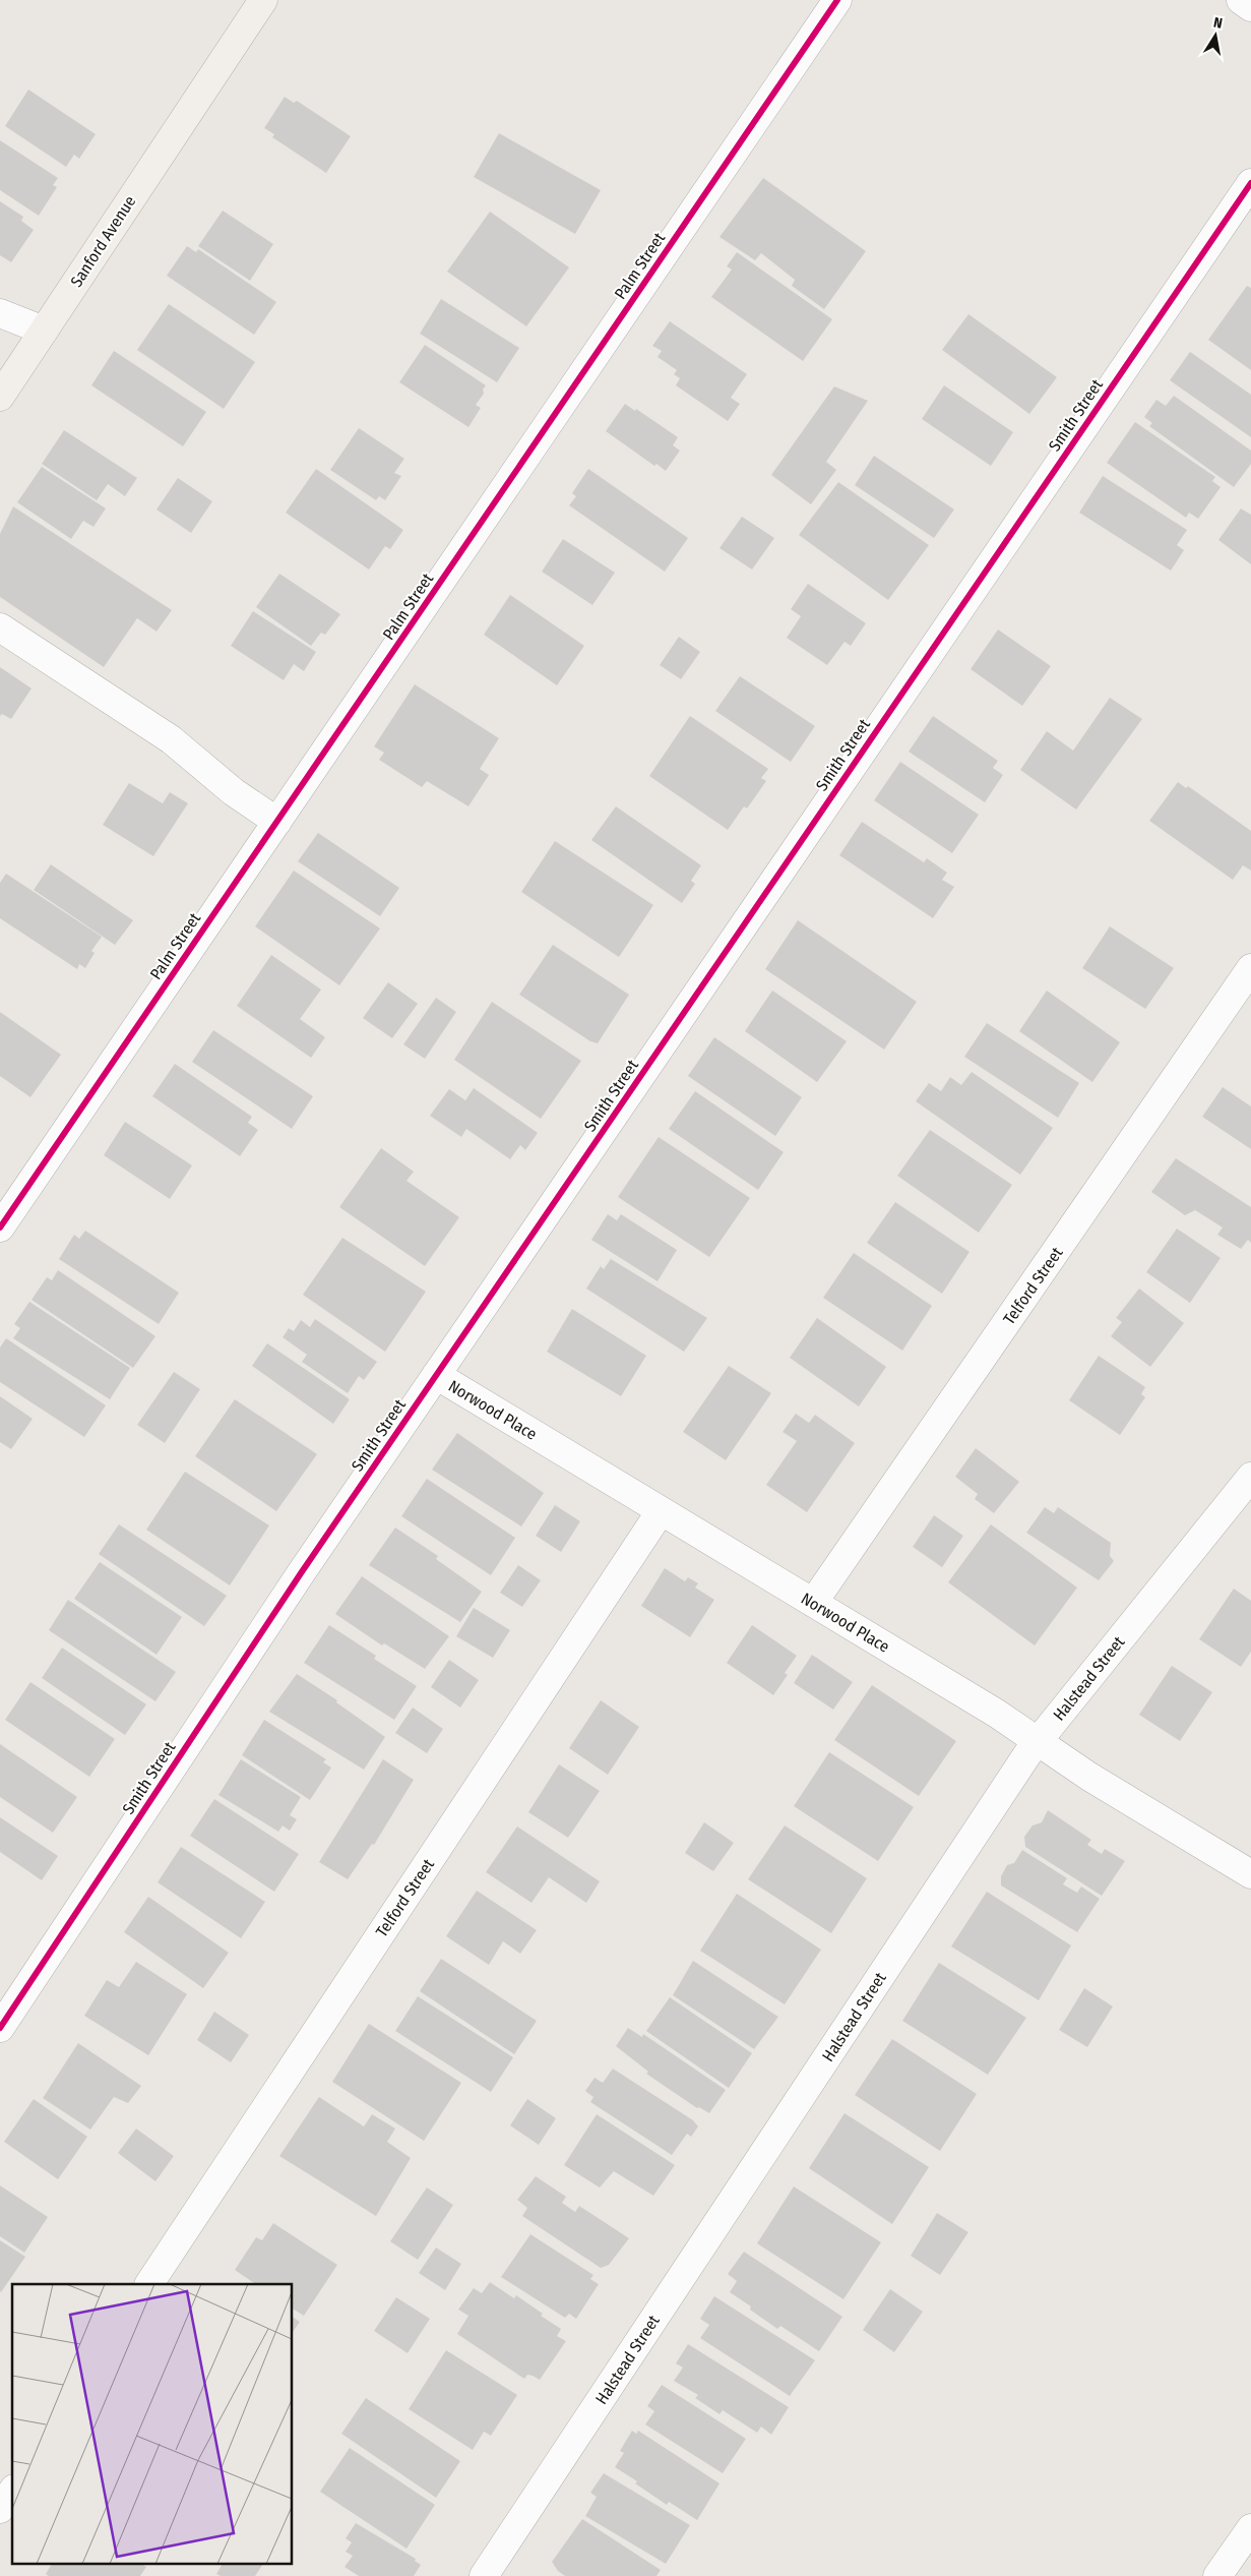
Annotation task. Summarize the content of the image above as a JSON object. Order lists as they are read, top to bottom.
{
  "streets": {
    "main road": ["Sanford Avenue"],
    "street": [
      "Palm Street",
      "Smith Street",
      "Telford Street",
      "Norwood Place",
      "Halstead Street"
    ]
  },
  "crossings": [
    ["Smith Street", "Norwood Place"],
    ["Telford Street", "Norwood Place"],
    ["Norwood Place", "Halstead Street"]
  ],
  "north": "top"
}
